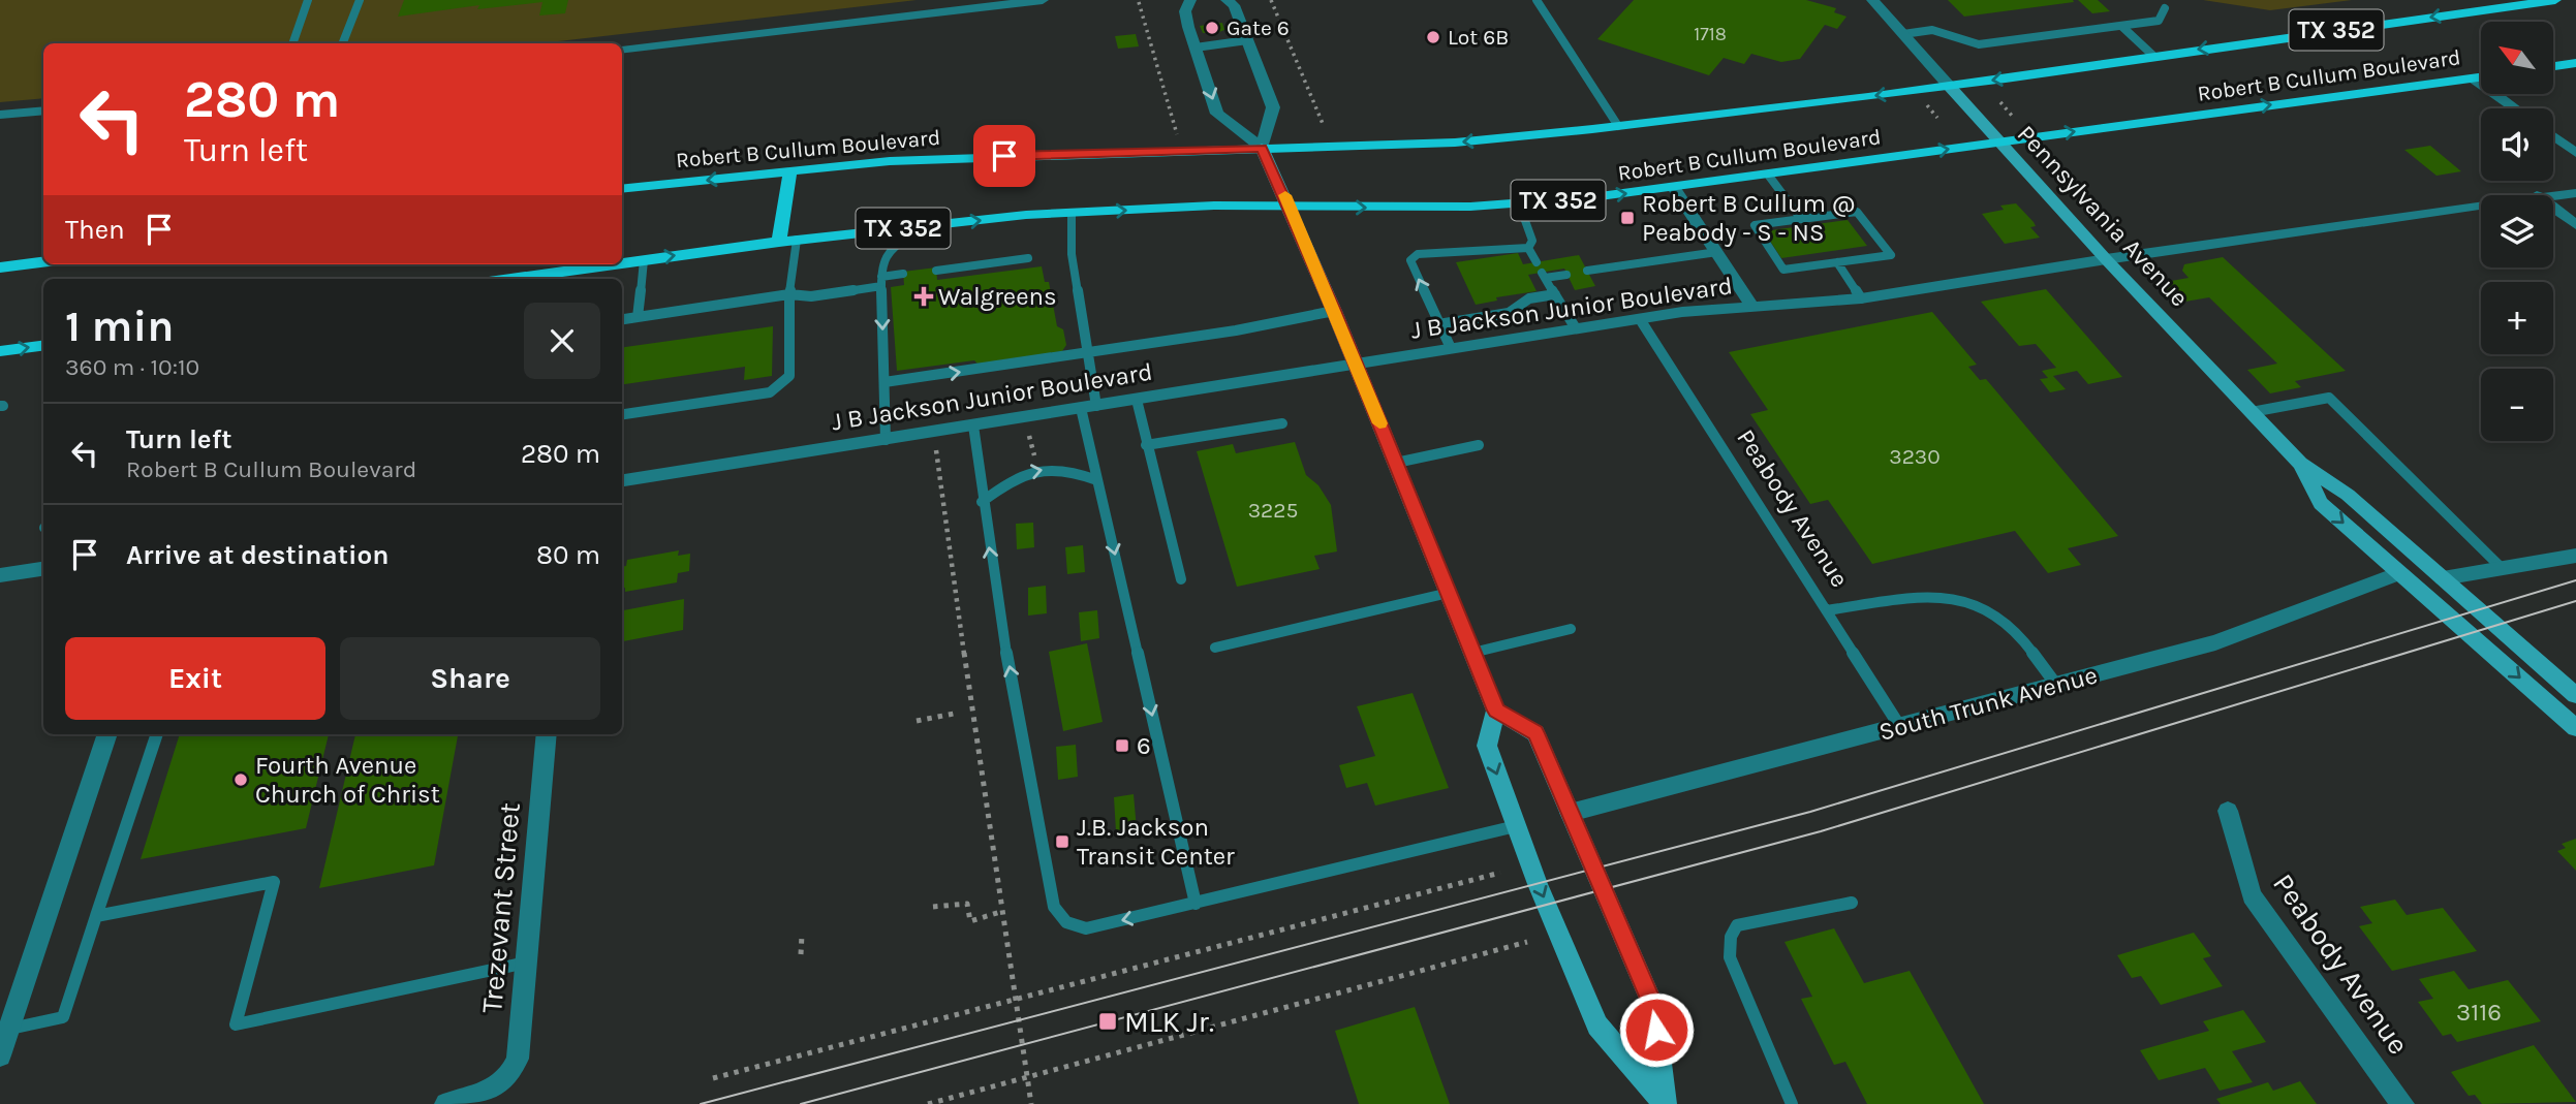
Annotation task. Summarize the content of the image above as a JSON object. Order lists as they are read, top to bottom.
{
  "streets": {
    "main road": ["TX 352", "Robert B Cullum Boulevard", "Pennsylvania Avenue"],
    "street": [
      "J B Jackson Junior Boulevard",
      "Peabody Avenue",
      "South Trunk Avenue",
      "Trezevant Street"
    ]
  },
  "crossings": [
    ["Robert B Cullum Boulevard", "Pennsylvania Avenue"],
    ["Pennsylvania Avenue", "J B Jackson Junior Boulevard"],
    ["Pennsylvania Avenue", "South Trunk Avenue"],
    ["J B Jackson Junior Boulevard", "Peabody Avenue"],
    ["Peabody Avenue", "South Trunk Avenue"]
  ],
  "places": {
    "other": ["Gate 6", "Lot 6B", "Fourth Avenue Church of Christ"],
    "transit": [
      "Robert B Cullum @ Peabody - S - NS",
      "6",
      "J.B. Jackson Transit Center",
      "MLK Jr."
    ],
    "health": ["Walgreens"]
  },
  "house_numbers": [
    "1718",
    "3230",
    "3225",
    "3116"
  ],
  "north": "top left",
  "page": {
    "map_buttons": ["+", "−"],
    "turn": ["280 m", "Turn left"],
    "then": "Then",
    "heading": ["1 min", "360 m · 10:10"],
    "list": [
      {
        "name": "Turn left",
        "note": "Robert B Cullum Boulevard",
        "value": "280 m"
      },
      {
        "name": "Arrive at destination",
        "value": "80 m"
      }
    ],
    "buttons": ["Exit", "Share"]
  }
}
